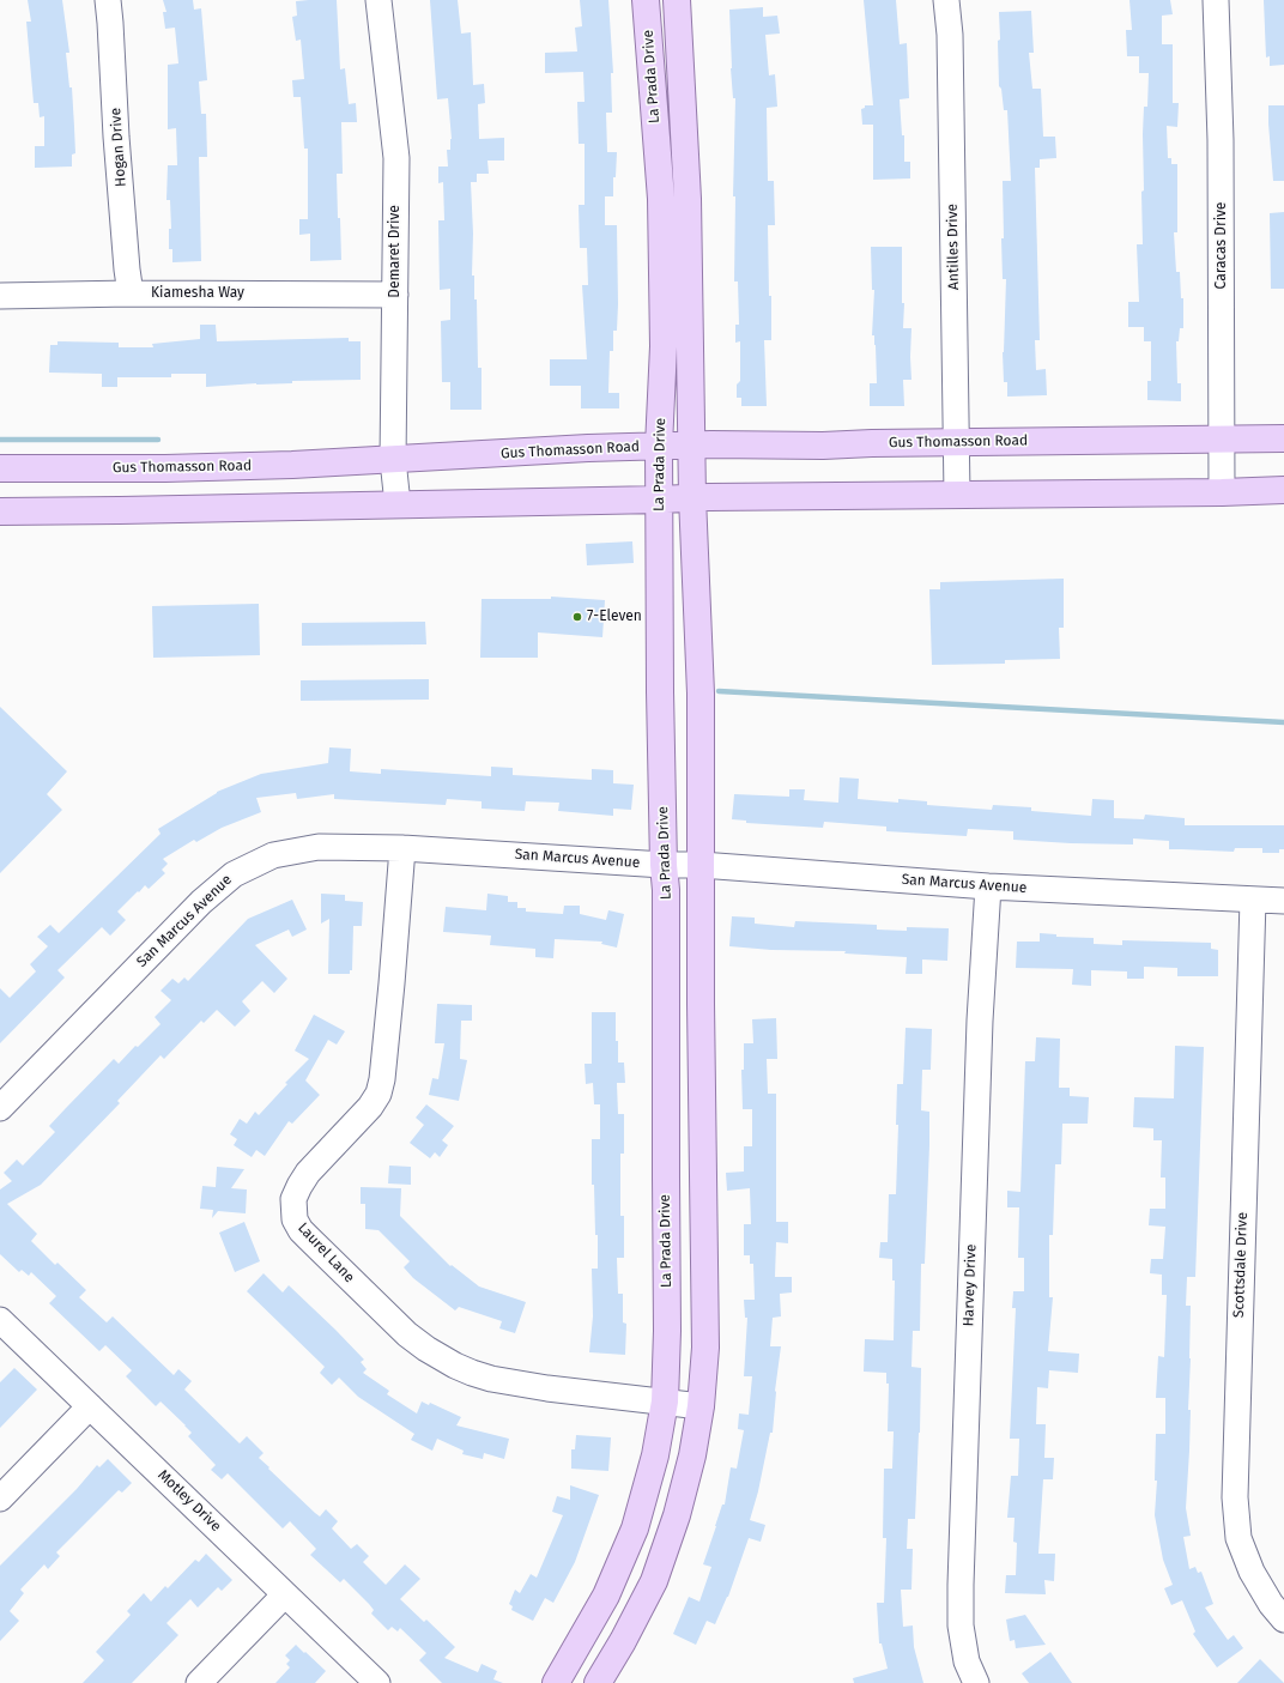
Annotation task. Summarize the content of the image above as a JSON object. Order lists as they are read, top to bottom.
{
  "streets": {
    "main road": ["La Prada Drive", "Gus Thomasson Road"],
    "street": [
      "Hogan Drive",
      "Caracas Drive",
      "Antilles Drive",
      "Demaret Drive",
      "Kiamesha Way",
      "San Marcus Avenue",
      "Laurel Lane",
      "Scottsdale Drive",
      "Harvey Drive",
      "Motley Drive"
    ]
  },
  "crossings": [
    ["La Prada Drive", "Gus Thomasson Road"],
    ["La Prada Drive", "San Marcus Avenue"],
    ["La Prada Drive", "Laurel Lane"],
    ["Hogan Drive", "Kiamesha Way"],
    ["Caracas Drive", "Gus Thomasson Road"],
    ["Antilles Drive", "Gus Thomasson Road"],
    ["Demaret Drive", "Kiamesha Way"],
    ["Demaret Drive", "Gus Thomasson Road"],
    ["San Marcus Avenue", "Laurel Lane"],
    ["San Marcus Avenue", "Scottsdale Drive"],
    ["San Marcus Avenue", "Harvey Drive"]
  ],
  "places": ["7-Eleven"]
}
